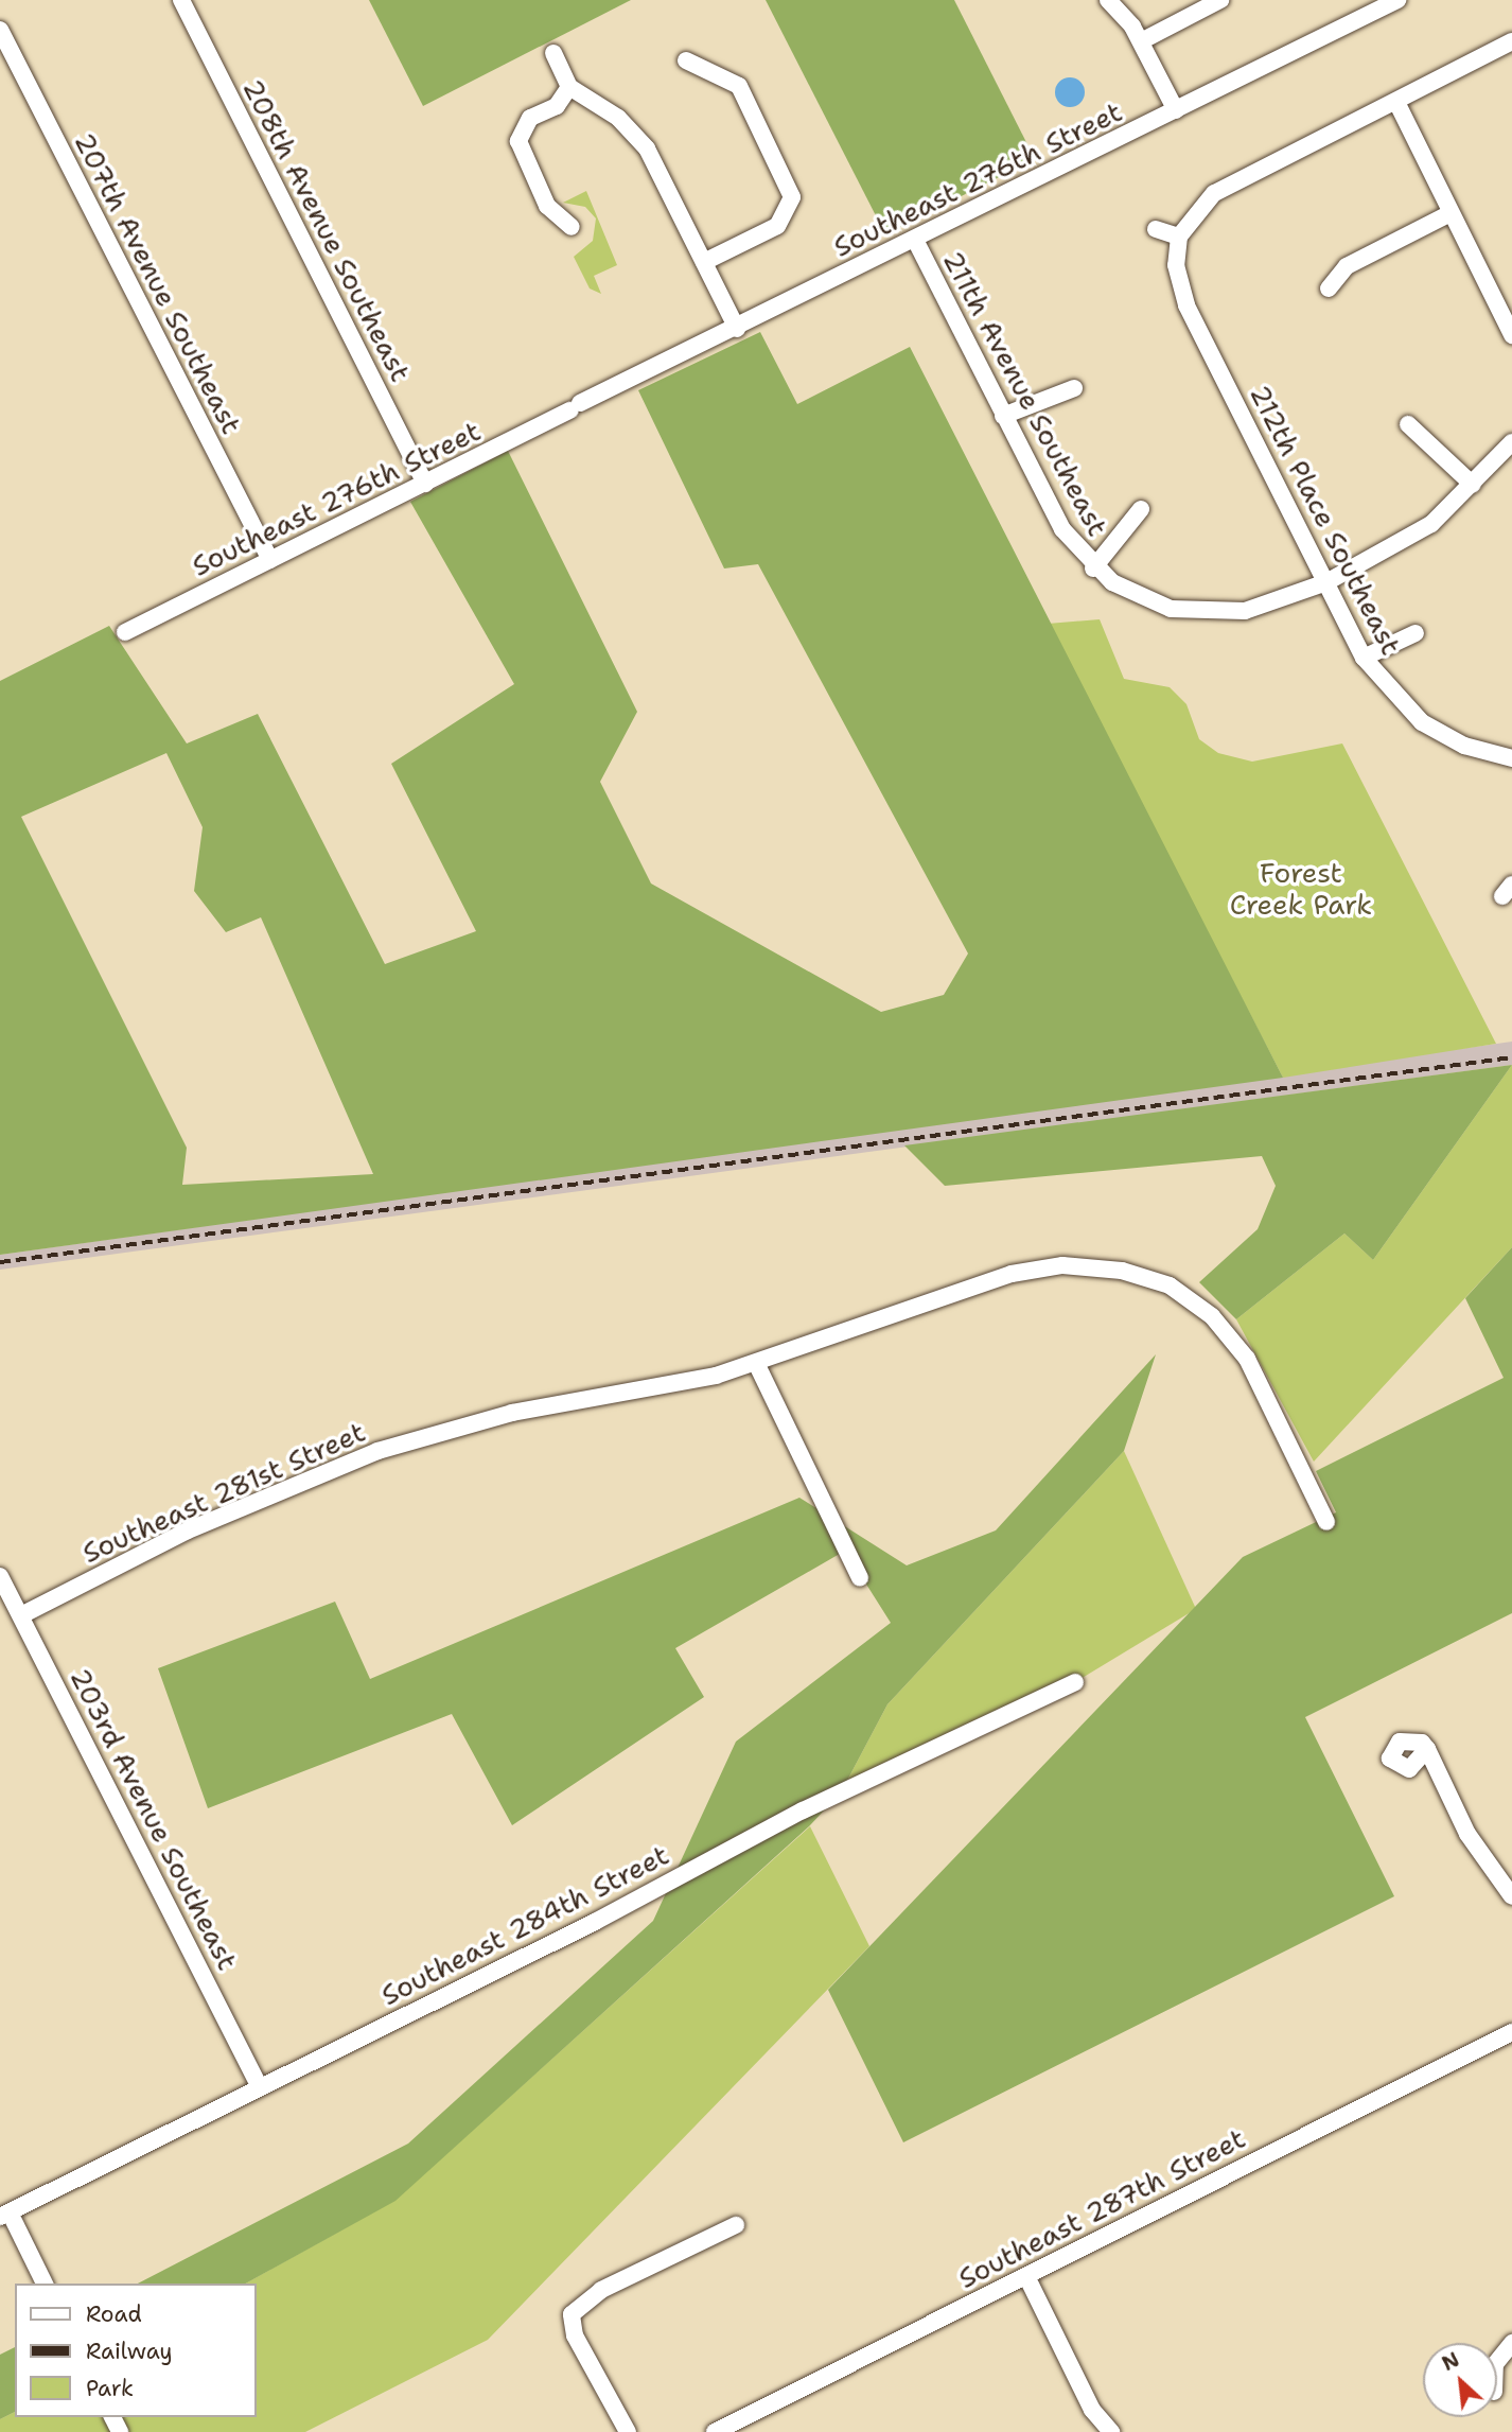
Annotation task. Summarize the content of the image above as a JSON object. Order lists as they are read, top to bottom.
{
  "streets": {
    "street": [
      "Southeast 276th Street",
      "208th Avenue Southeast",
      "207th Avenue Southeast",
      "211th Avenue Southeast",
      "212th Place Southeast",
      "Southeast 281st Street",
      "203rd Avenue Southeast",
      "Southeast 284th Street",
      "Southeast 287th Street"
    ]
  },
  "crossings": [
    ["Southeast 276th Street", "208th Avenue Southeast"],
    ["Southeast 276th Street", "207th Avenue Southeast"],
    ["Southeast 276th Street", "211th Avenue Southeast"],
    ["211th Avenue Southeast", "212th Place Southeast"],
    ["Southeast 281st Street", "203rd Avenue Southeast"],
    ["203rd Avenue Southeast", "Southeast 284th Street"]
  ],
  "parks": ["Forest Creek Park"],
  "legend": ["Road", "Railway", "Park"],
  "north": "top left"
}
